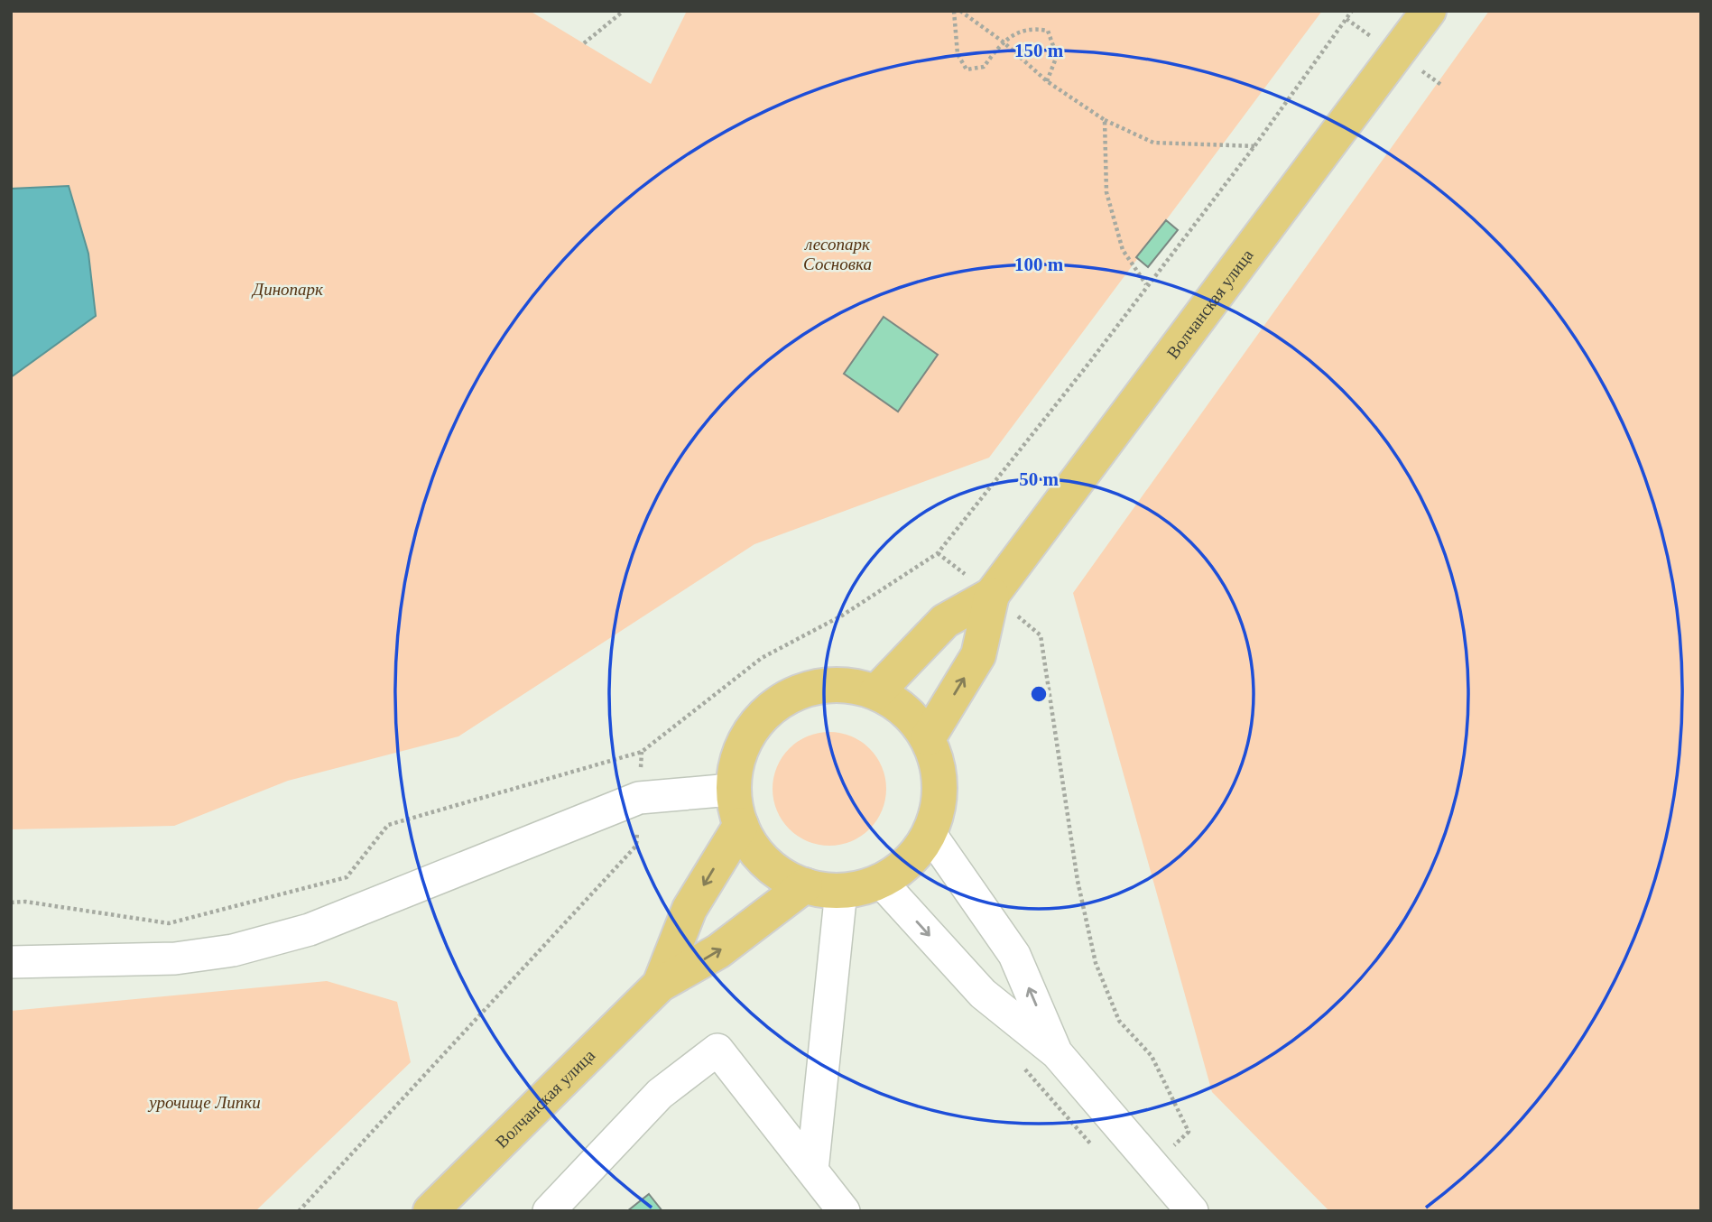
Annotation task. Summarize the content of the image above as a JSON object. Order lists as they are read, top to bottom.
{
  "streets": {
    "main road": ["Волчанская улица"]
  },
  "parks": ["лесопарк Сосновка", "Динопарк", "урочище Липки"],
  "rings": ["150 m", "100 m", "50 m"]
}
